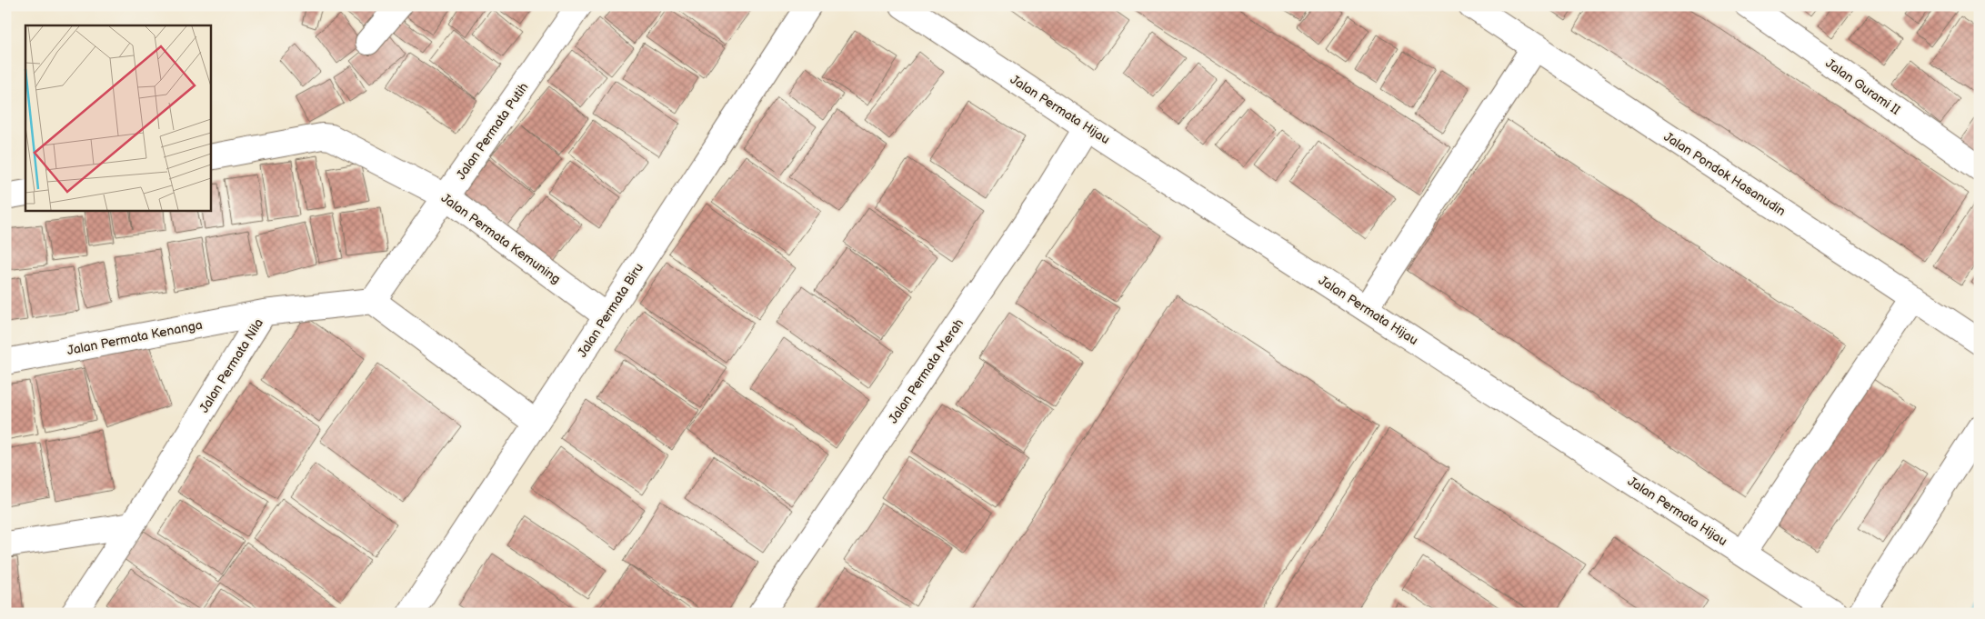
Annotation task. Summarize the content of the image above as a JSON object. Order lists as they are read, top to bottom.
{
  "streets": {
    "street": [
      "Jalan Gurami II",
      "Jalan Permata Hijau",
      "Jalan Permata Putih",
      "Jalan Pondok Hasanudin",
      "Jalan Permata Kemuning",
      "Jalan Permata Biru",
      "Jalan Permata Kenanga",
      "Jalan Permata Nila",
      "Jalan Permata Merah"
    ]
  },
  "crossings": [
    ["Jalan Permata Hijau", "Jalan Permata Merah"],
    ["Jalan Permata Putih", "Jalan Permata Kemuning"],
    ["Jalan Permata Putih", "Jalan Permata Nila"],
    ["Jalan Permata Kemuning", "Jalan Permata Biru"],
    ["Jalan Permata Kenanga", "Jalan Permata Nila"]
  ]
}
